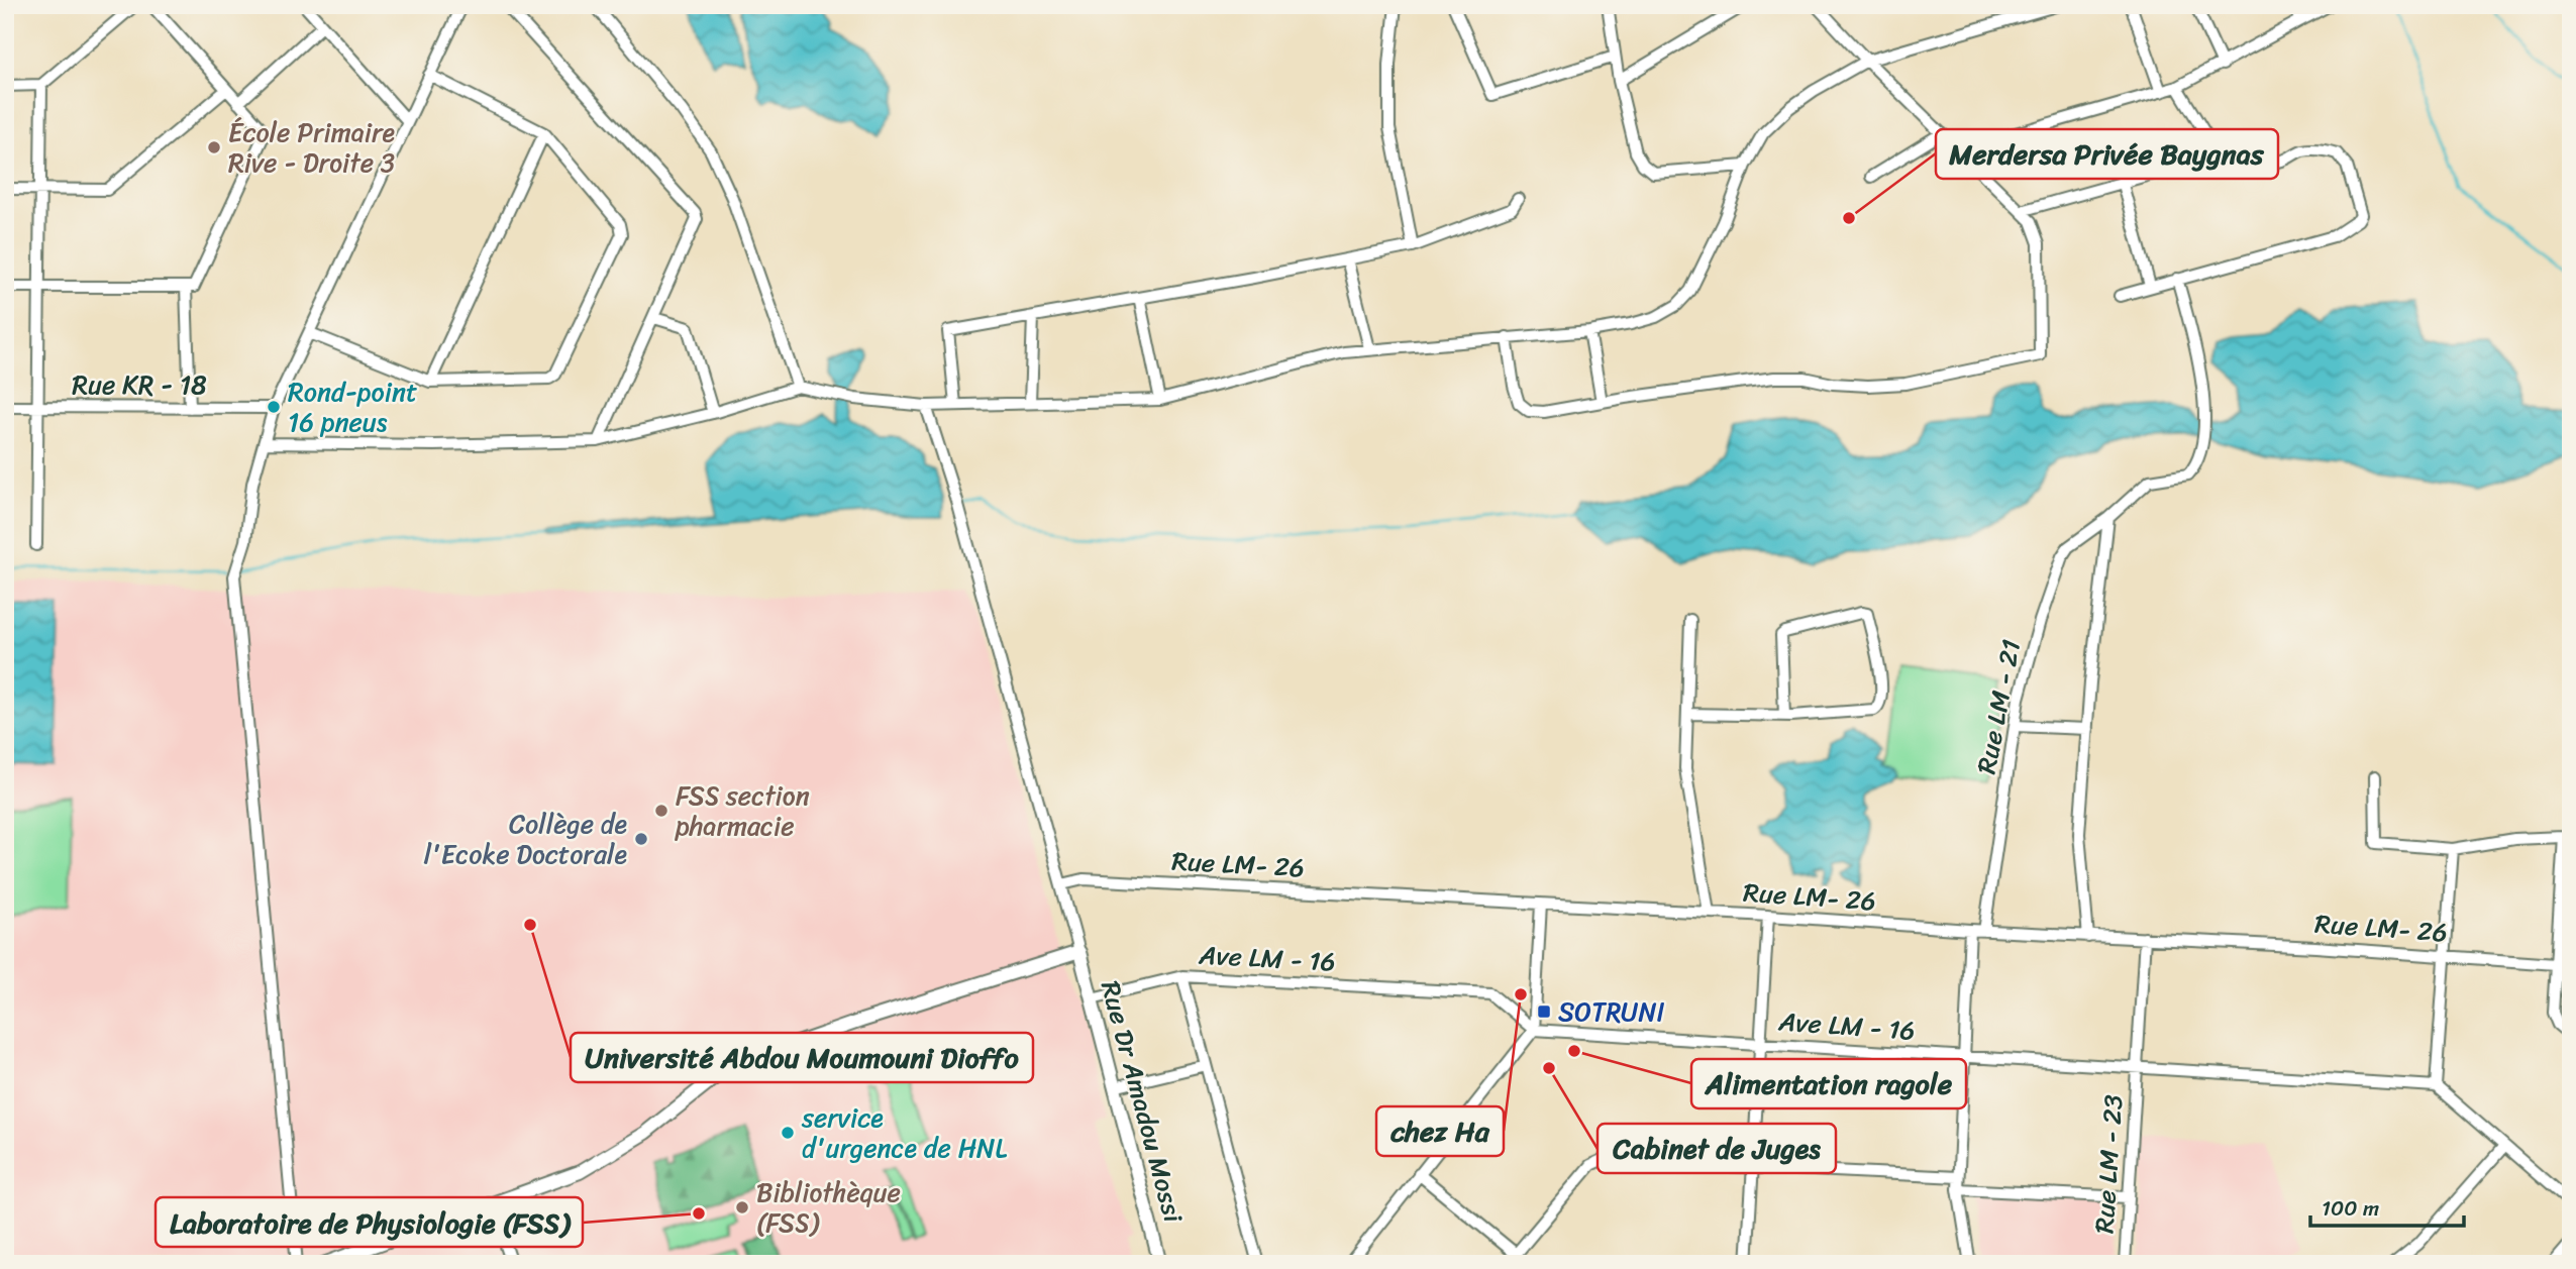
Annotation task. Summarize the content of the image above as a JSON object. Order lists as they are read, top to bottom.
{
  "streets": {
    "street": [
      "Rue KR - 18",
      "Rue LM - 21",
      "Rue LM- 26",
      "Ave LM - 16",
      "Rue Dr Amadou Mossi",
      "Rue LM - 23"
    ]
  },
  "crossings": [
    ["Rue LM - 21", "Rue LM- 26"],
    ["Rue LM- 26", "Rue LM - 23"],
    ["Ave LM - 16", "Rue Dr Amadou Mossi"],
    ["Ave LM - 16", "Rue LM - 23"]
  ],
  "places": {
    "other": [
      "École Primaire Rive - Droite 3",
      "Merdersa Privée Baygnas",
      "Rond-point 16 pneus",
      "FSS section pharmacie",
      "Collège de l'Ecoke Doctorale",
      "Université Abdou Moumouni Dioffo",
      "chez Ha",
      "Alimentation ragole",
      "Cabinet de Juges",
      "service d'urgence de HNL",
      "Bibliothèque (FSS)",
      "Laboratoire de Physiologie (FSS)"
    ],
    "transit": ["SOTRUNI"]
  },
  "scale_bar": "100 m"
}
